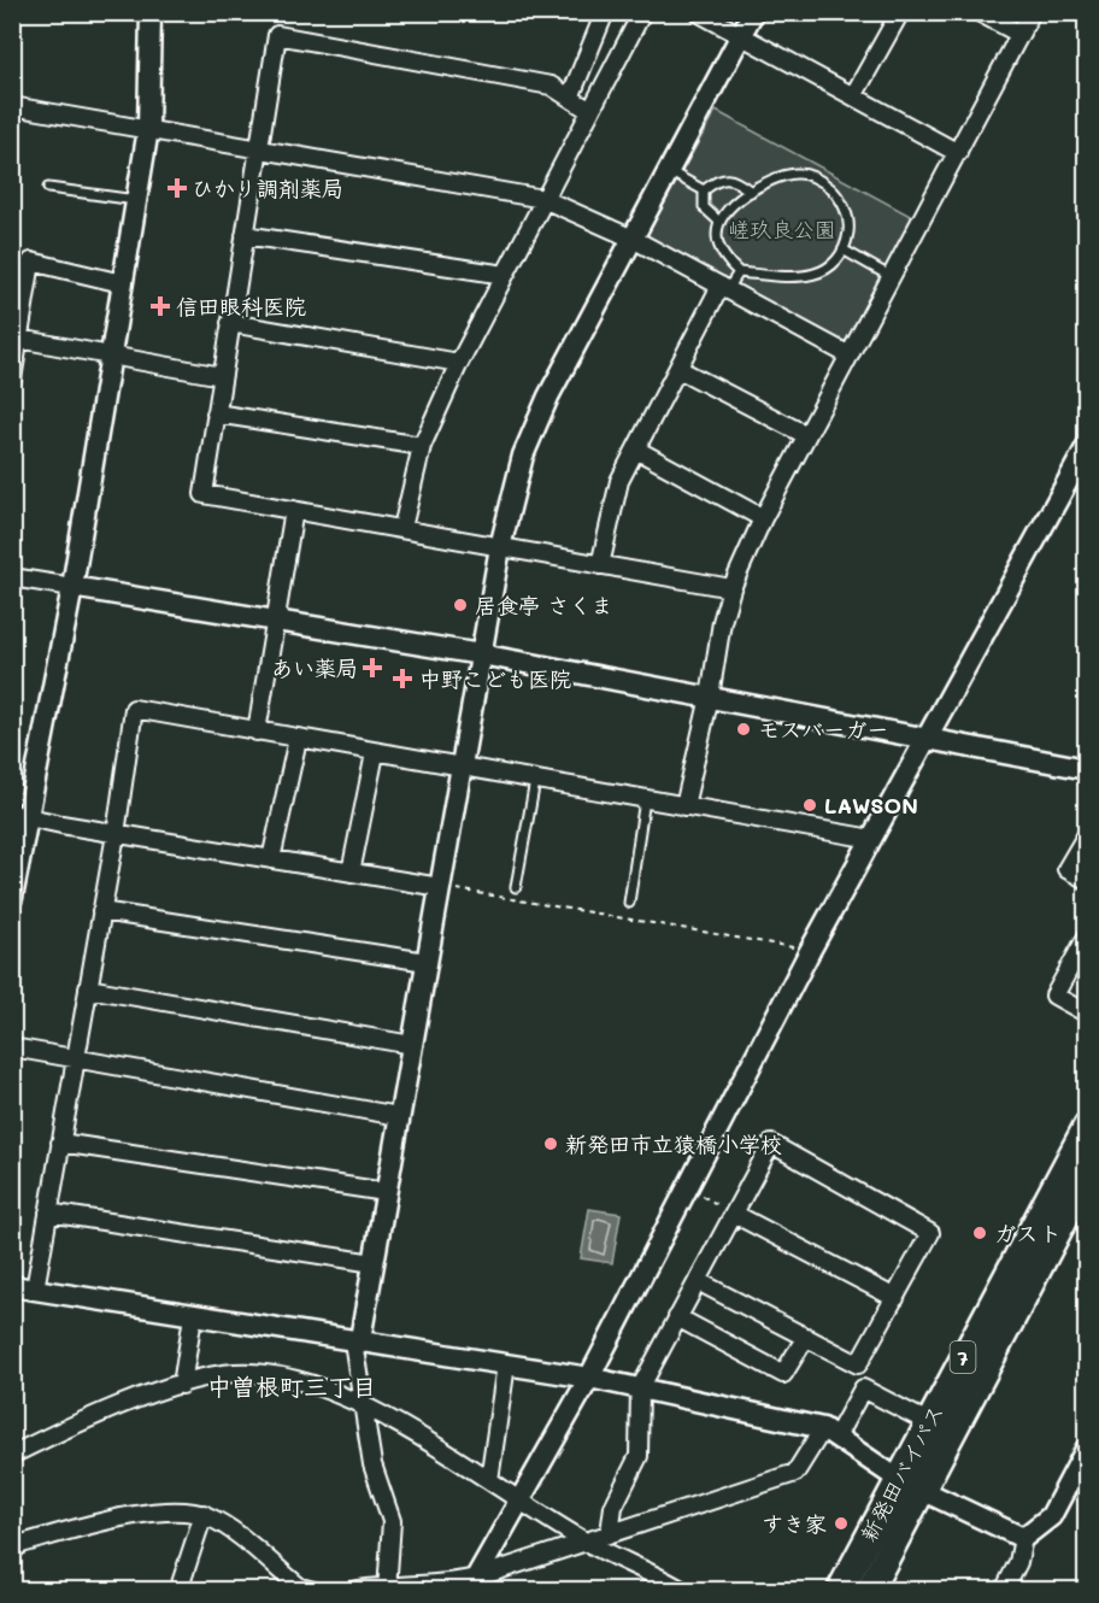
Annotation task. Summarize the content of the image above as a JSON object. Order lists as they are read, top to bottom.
{
  "streets": {
    "highway": ["7", "新発田バイパス"]
  },
  "districts": ["中曽根町三丁目"],
  "parks": ["嵯玖良公園"],
  "places": {
    "health": [
      "ひかり調剤薬局",
      "信田眼科医院",
      "あい薬局",
      "中野こども医院"
    ],
    "other": [
      "居食亭 さくま",
      "モスバーガー",
      "LAWSON",
      "新発田市立猿橋小学校",
      "ガスト",
      "すき家"
    ]
  }
}
